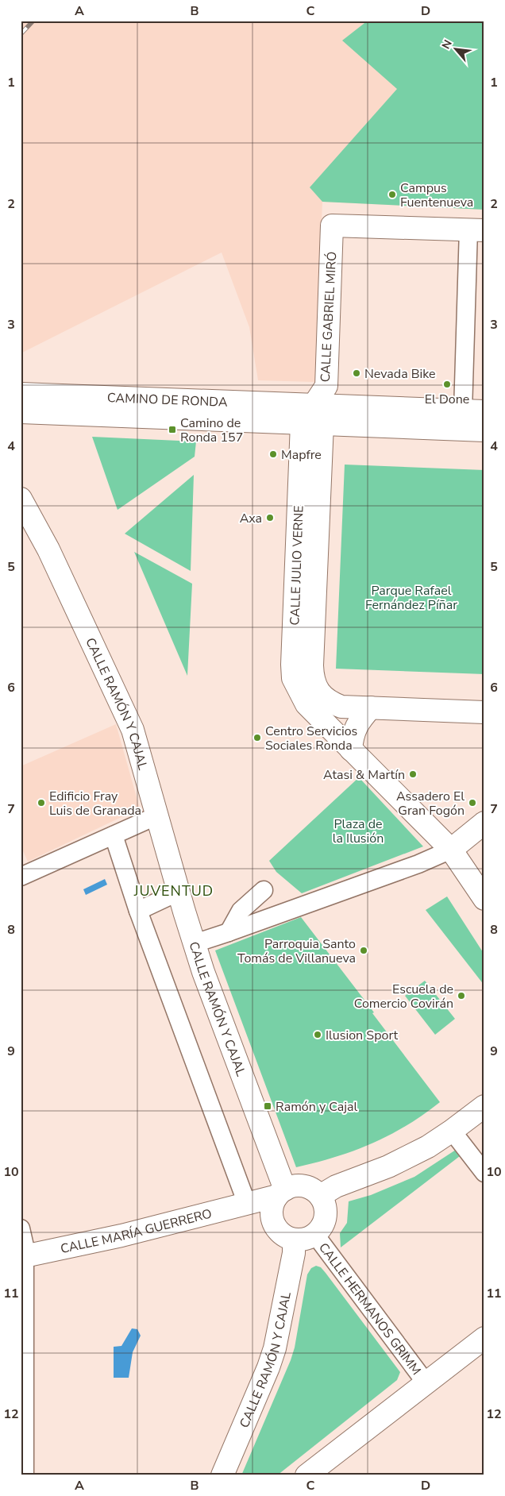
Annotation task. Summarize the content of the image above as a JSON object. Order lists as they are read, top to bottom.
{
  "streets": {
    "main road": [
      "CALLE GABRIEL MIRÓ",
      "CAMINO DE RONDA",
      "CALLE JULIO VERNE",
      "CALLE RAMÓN Y CAJAL",
      "CALLE MARÍA GUERRERO"
    ],
    "street": ["CALLE HERMANOS GRIMM"]
  },
  "crossings": [
    ["CALLE GABRIEL MIRÓ", "CAMINO DE RONDA"],
    ["CALLE GABRIEL MIRÓ", "CALLE JULIO VERNE"],
    ["CAMINO DE RONDA", "CALLE JULIO VERNE"],
    ["CALLE RAMÓN Y CAJAL", "CALLE MARÍA GUERRERO"],
    ["CALLE RAMÓN Y CAJAL", "CALLE HERMANOS GRIMM"],
    ["CALLE MARÍA GUERRERO", "CALLE HERMANOS GRIMM"]
  ],
  "districts": ["JUVENTUD"],
  "parks": ["Parque Rafael Fernández Píñar", "Plaza de la Ilusión"],
  "places": {
    "other": [
      "Campus Fuentenueva",
      "Nevada Bike",
      "El Done",
      "Mapfre",
      "Axa",
      "Centro Servicios Sociales Ronda",
      "Atasi & Martín",
      "Edificio Fray Luis de Granada",
      "Assadero El Gran Fogón",
      "Parroquia Santo Tomás de Villanueva",
      "Escuela de Comercio Covirán",
      "Ilusion Sport"
    ],
    "transit": ["Camino de Ronda 157", "Ramón y Cajal"]
  },
  "north": "top left",
  "grid": {
    "columns": [
      "A",
      "B",
      "C",
      "D"
    ],
    "rows": [
      "1",
      "2",
      "3",
      "4",
      "5",
      "6",
      "7",
      "8",
      "9",
      "10",
      "11",
      "12"
    ]
  }
}
